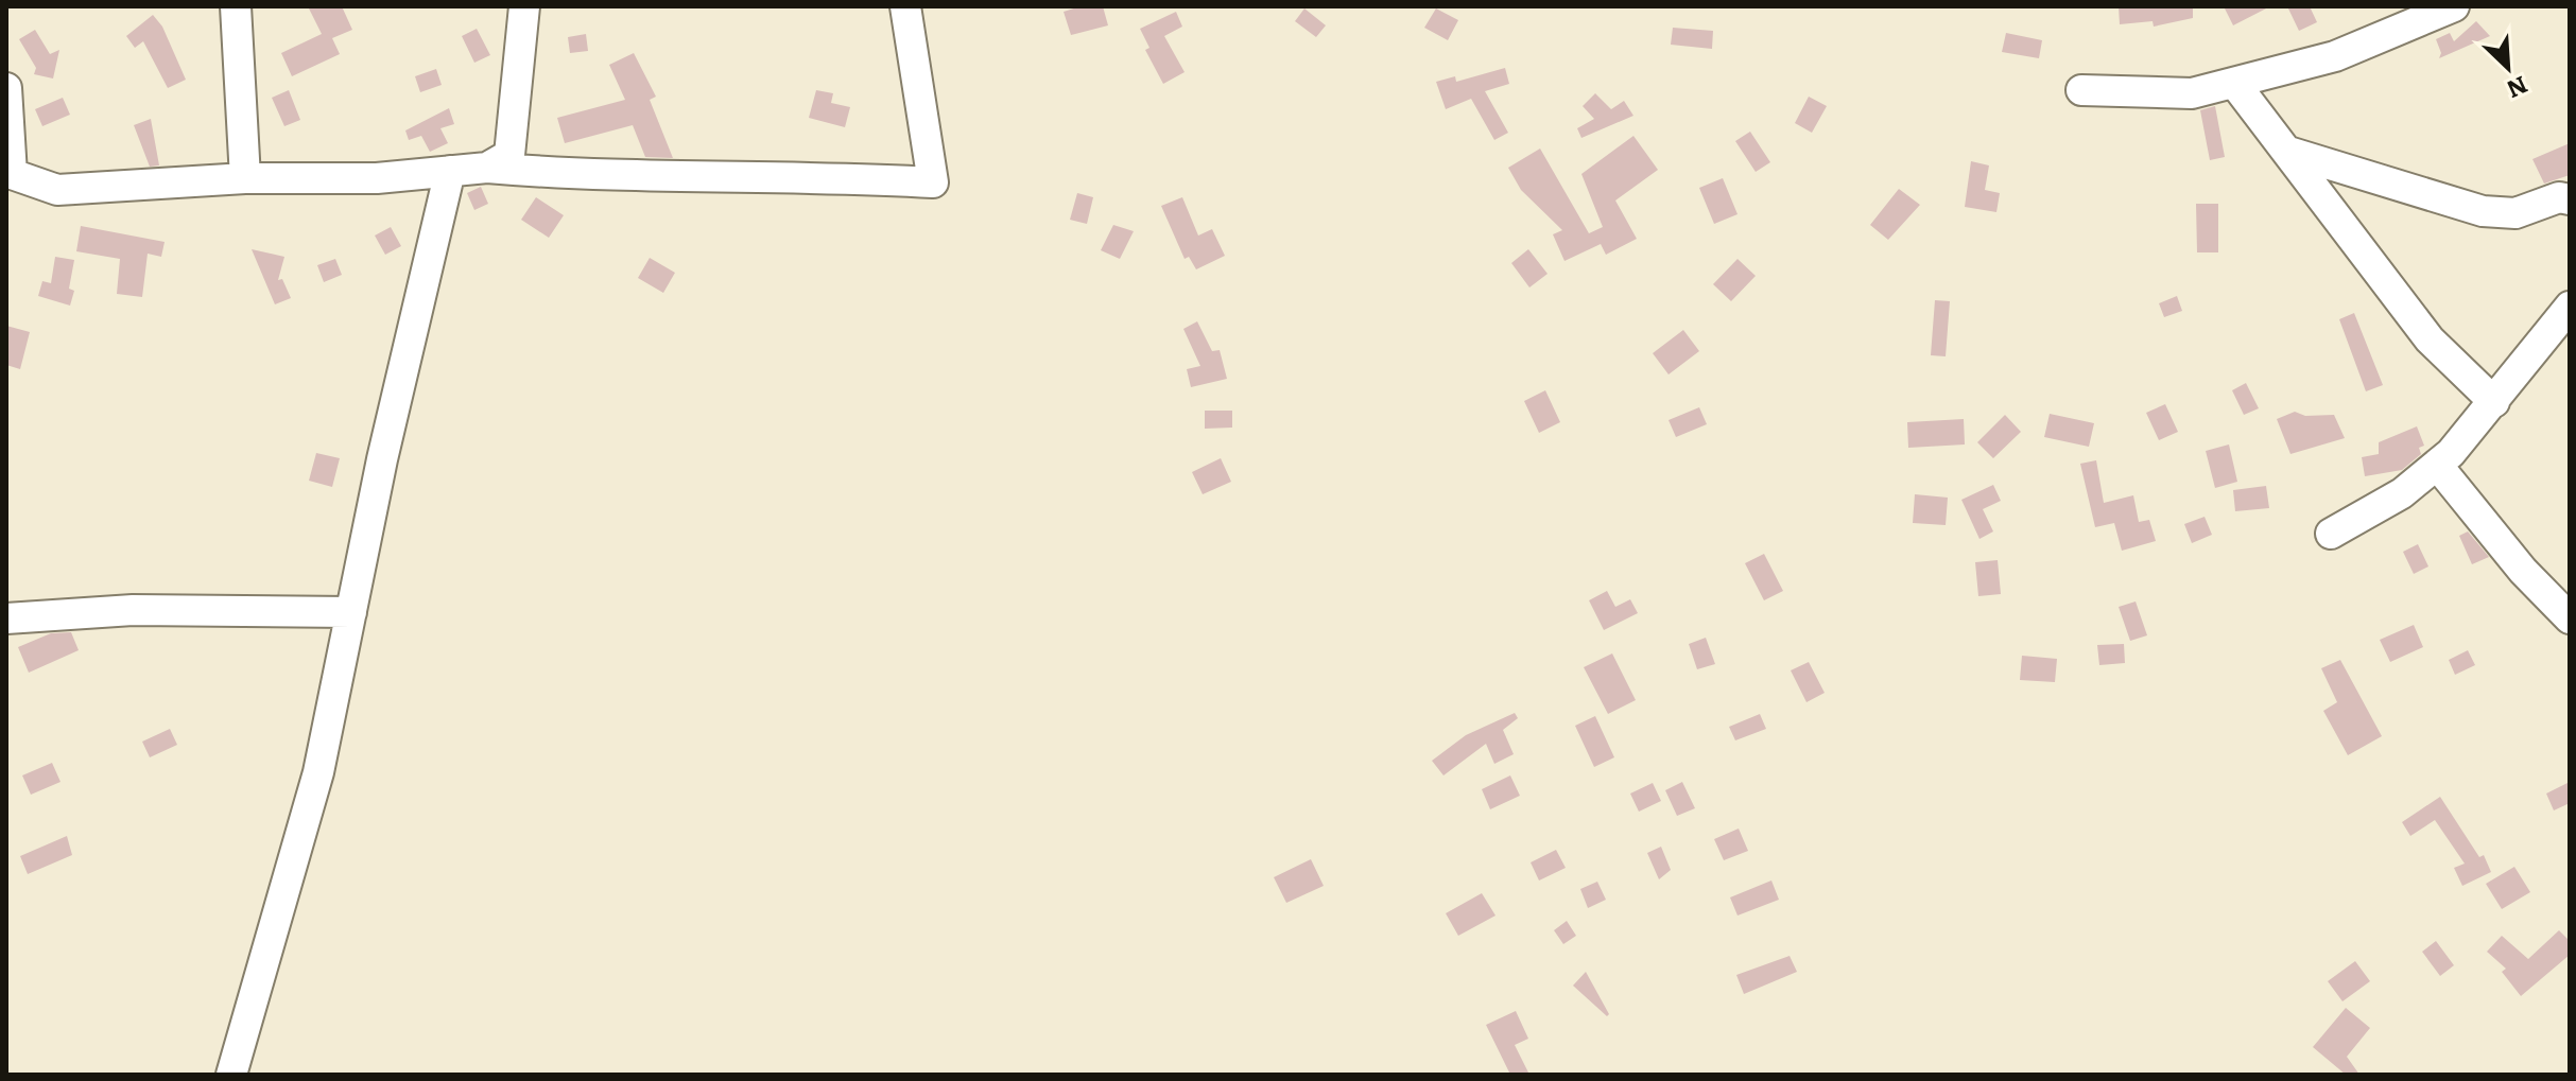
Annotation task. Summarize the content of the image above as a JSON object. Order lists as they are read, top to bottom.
{
  "north": "bottom right"
}
